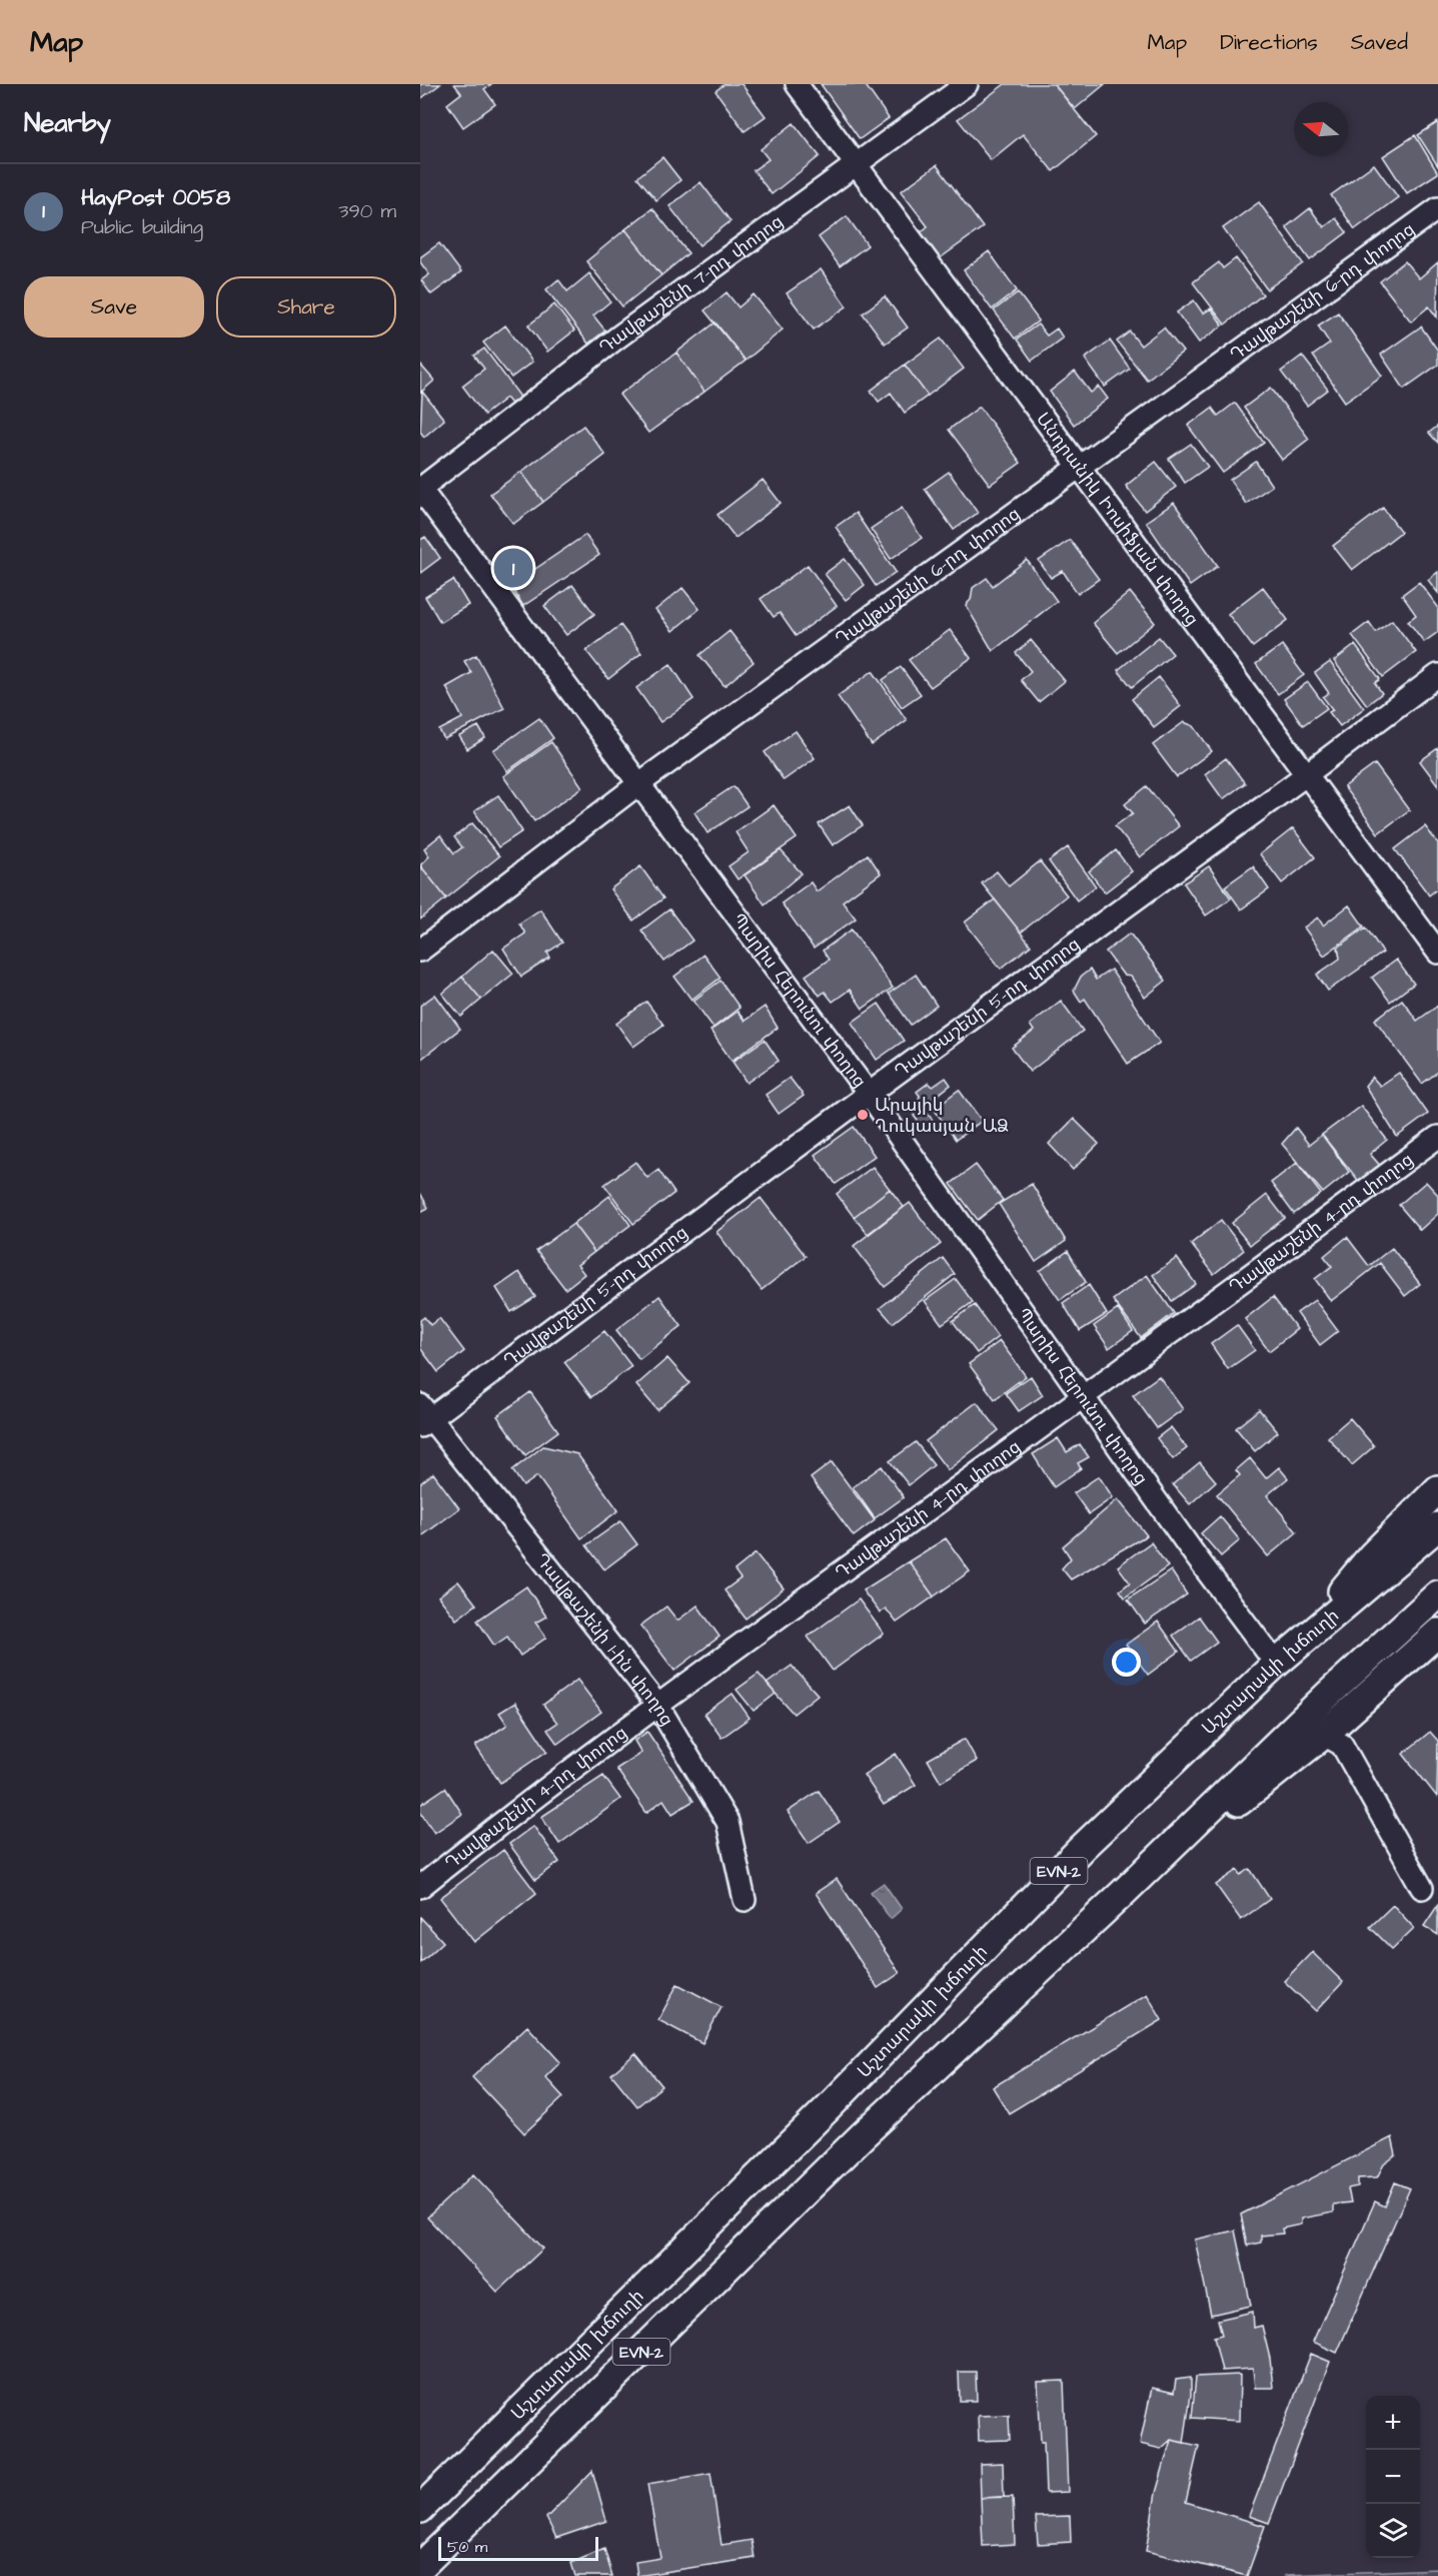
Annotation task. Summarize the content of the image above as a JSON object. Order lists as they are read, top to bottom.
{
  "streets": {
    "main road": ["Աշտարակի խճուղի", "EVN-2"],
    "street": [
      "Դավթաշենի 7-րդ փողոց",
      "Դավթաշենի 6-րդ փողոց",
      "Անդրանիկ Իոսիֆյան փողոց",
      "Պարիս Հերունու փողոց",
      "Դավթաշենի 5-րդ փողոց",
      "Դավթաշենի 4-րդ փողոց",
      "Դավթաշենի 1-ին փողոց"
    ]
  },
  "crossings": [
    ["Դավթաշենի 7-րդ փողոց", "Անդրանիկ Իոսիֆյան փողոց"],
    ["Դավթաշենի 7-րդ փողոց", "Պարիս Հերունու փողոց"],
    ["Դավթաշենի 6-րդ փողոց", "Անդրանիկ Իոսիֆյան փողոց"],
    ["Դավթաշենի 6-րդ փողոց", "Պարիս Հերունու փողոց"],
    ["Անդրանիկ Իոսիֆյան փողոց", "Դավթաշենի 5-րդ փողոց"],
    ["Պարիս Հերունու փողոց", "Դավթաշենի 5-րդ փողոց"],
    ["Պարիս Հերունու փողոց", "Դավթաշենի 4-րդ փողոց"],
    ["Պարիս Հերունու փողոց", "Աշտարակի խճուղի"],
    ["Դավթաշենի 5-րդ փողոց", "Դավթաշենի 1-ին փողոց"],
    ["Դավթաշենի 4-րդ փողոց", "Դավթաշենի 1-ին փողոց"]
  ],
  "places": ["Արայիկ Ղուկասյան ԱՁ"],
  "scale_bar": "50 m",
  "north": "left",
  "page": {
    "header": "Map",
    "nav": ["Map", "Directions", "Saved"],
    "heading": "Nearby",
    "list": [
      {
        "mark": "1",
        "name": "HayPost 0058",
        "note": "Public building",
        "value": "390 m"
      }
    ],
    "buttons": ["Save", "Share"],
    "pins": "1",
    "map_buttons": ["+", "−"],
    "scale": "50 m"
  }
}
